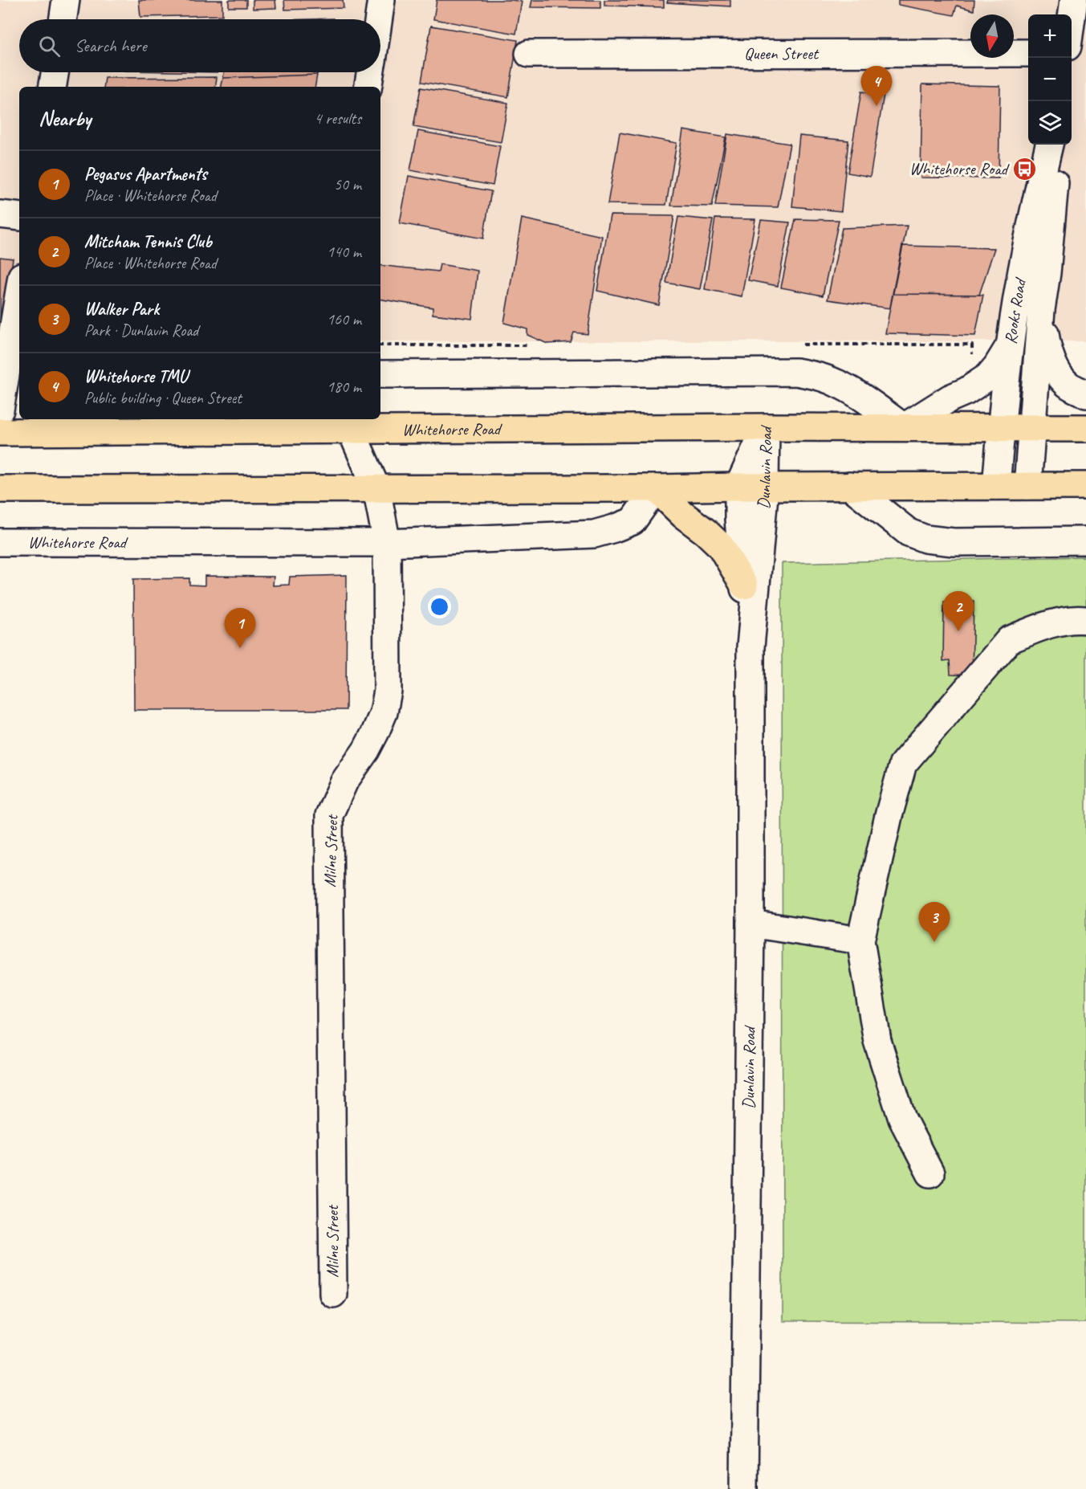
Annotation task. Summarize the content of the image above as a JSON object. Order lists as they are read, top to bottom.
{
  "streets": {
    "highway": ["Whitehorse Road"],
    "street": [
      "Queen Street",
      "Rooks Road",
      "Dunlavin Road",
      "Milne Street"
    ]
  },
  "crossings": [
    ["Rooks Road", "Whitehorse Road"],
    ["Whitehorse Road", "Dunlavin Road"],
    ["Whitehorse Road", "Milne Street"]
  ],
  "places": {
    "bus stop": ["Whitehorse Road"]
  },
  "north": "bottom",
  "page": {
    "map_buttons": ["+", "−"],
    "search": "Search here",
    "pins": [
      "4",
      "2",
      "1",
      "3"
    ],
    "heading": ["Nearby", "4 results"],
    "list": [
      {
        "mark": "1",
        "name": "Pegasus Apartments",
        "note": "Place · Whitehorse Road",
        "value": "50 m"
      },
      {
        "mark": "2",
        "name": "Mitcham Tennis Club",
        "note": "Place · Whitehorse Road",
        "value": "140 m"
      },
      {
        "mark": "3",
        "name": "Walker Park",
        "note": "Park · Dunlavin Road",
        "value": "160 m"
      },
      {
        "mark": "4",
        "name": "Whitehorse TMU",
        "note": "Public building · Queen Street",
        "value": "180 m"
      }
    ]
  }
}
